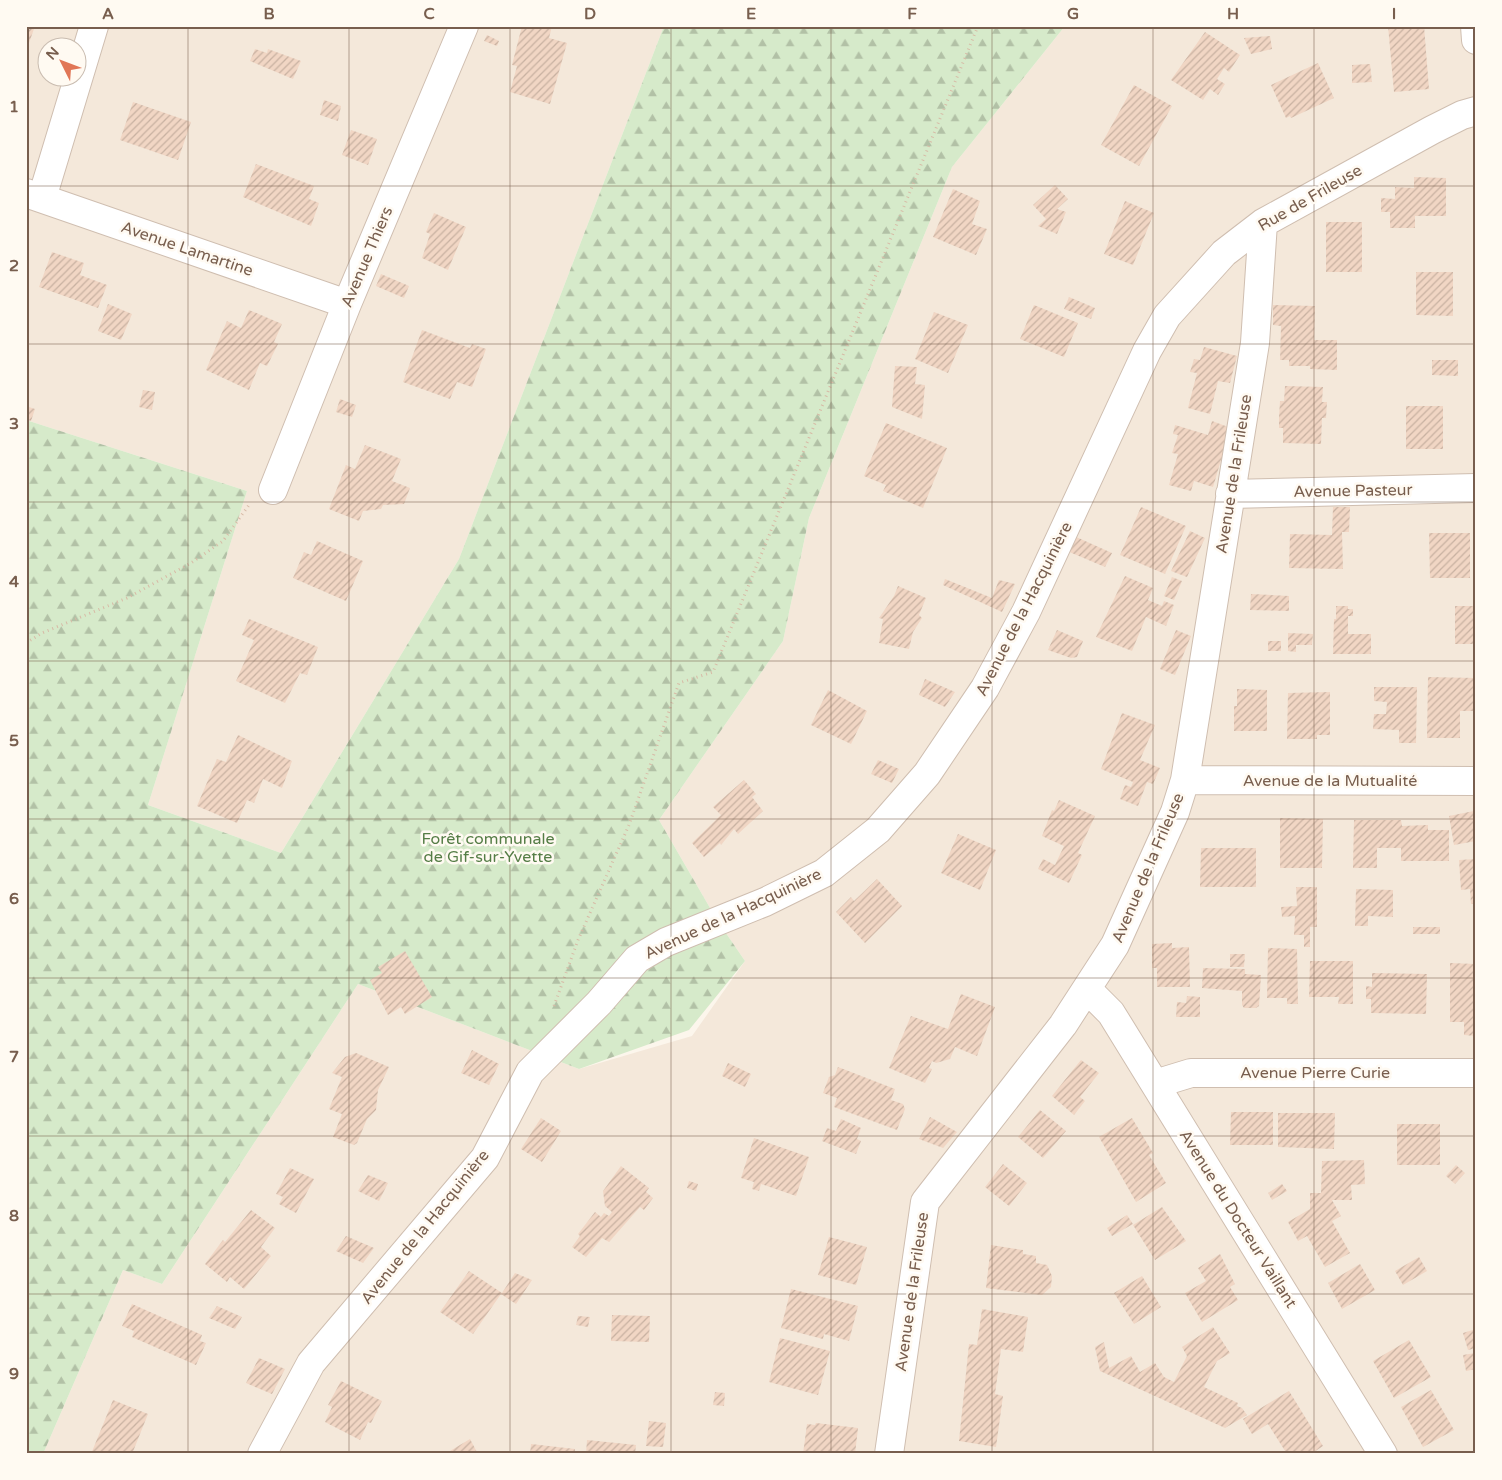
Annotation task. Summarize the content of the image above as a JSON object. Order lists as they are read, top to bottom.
{
  "streets": {
    "street": [
      "Rue de Frileuse",
      "Avenue Lamartine",
      "Avenue Thiers",
      "Avenue de la Frileuse",
      "Avenue Pasteur",
      "Avenue de la Hacquinière",
      "Avenue de la Mutualité",
      "Avenue Pierre Curie",
      "Avenue du Docteur Vaillant"
    ]
  },
  "crossings": [
    ["Rue de Frileuse", "Avenue de la Frileuse"],
    ["Rue de Frileuse", "Avenue de la Hacquinière"],
    ["Avenue Lamartine", "Avenue Thiers"],
    ["Avenue de la Frileuse", "Avenue Pasteur"],
    ["Avenue de la Frileuse", "Avenue de la Mutualité"],
    ["Avenue de la Frileuse", "Avenue du Docteur Vaillant"],
    ["Avenue Pierre Curie", "Avenue du Docteur Vaillant"]
  ],
  "parks": ["Forêt communale de Gif-sur-Yvette"],
  "north": "top left",
  "grid": {
    "columns": [
      "A",
      "B",
      "C",
      "D",
      "E",
      "F",
      "G",
      "H",
      "I"
    ],
    "rows": [
      "1",
      "2",
      "3",
      "4",
      "5",
      "6",
      "7",
      "8",
      "9"
    ]
  }
}
